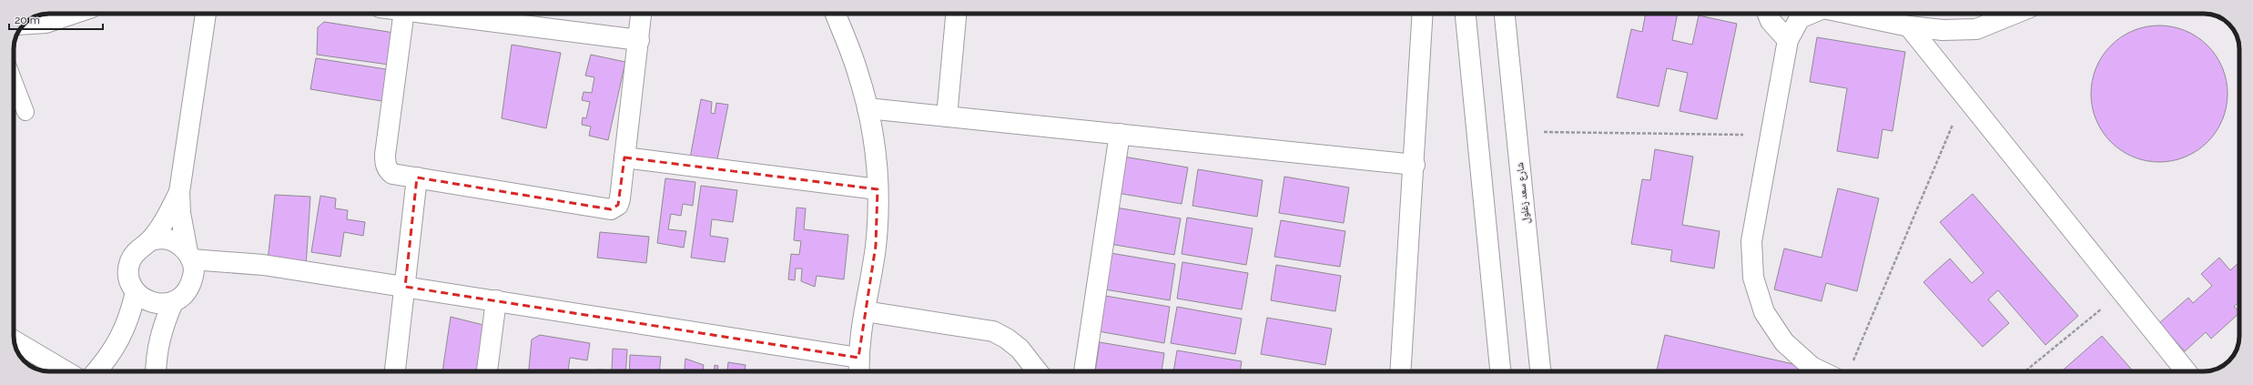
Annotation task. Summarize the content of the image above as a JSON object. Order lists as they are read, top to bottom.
{
  "streets": {
    "street": ["شارع سعد زغلول"]
  },
  "scale_bar": "20 m"
}
